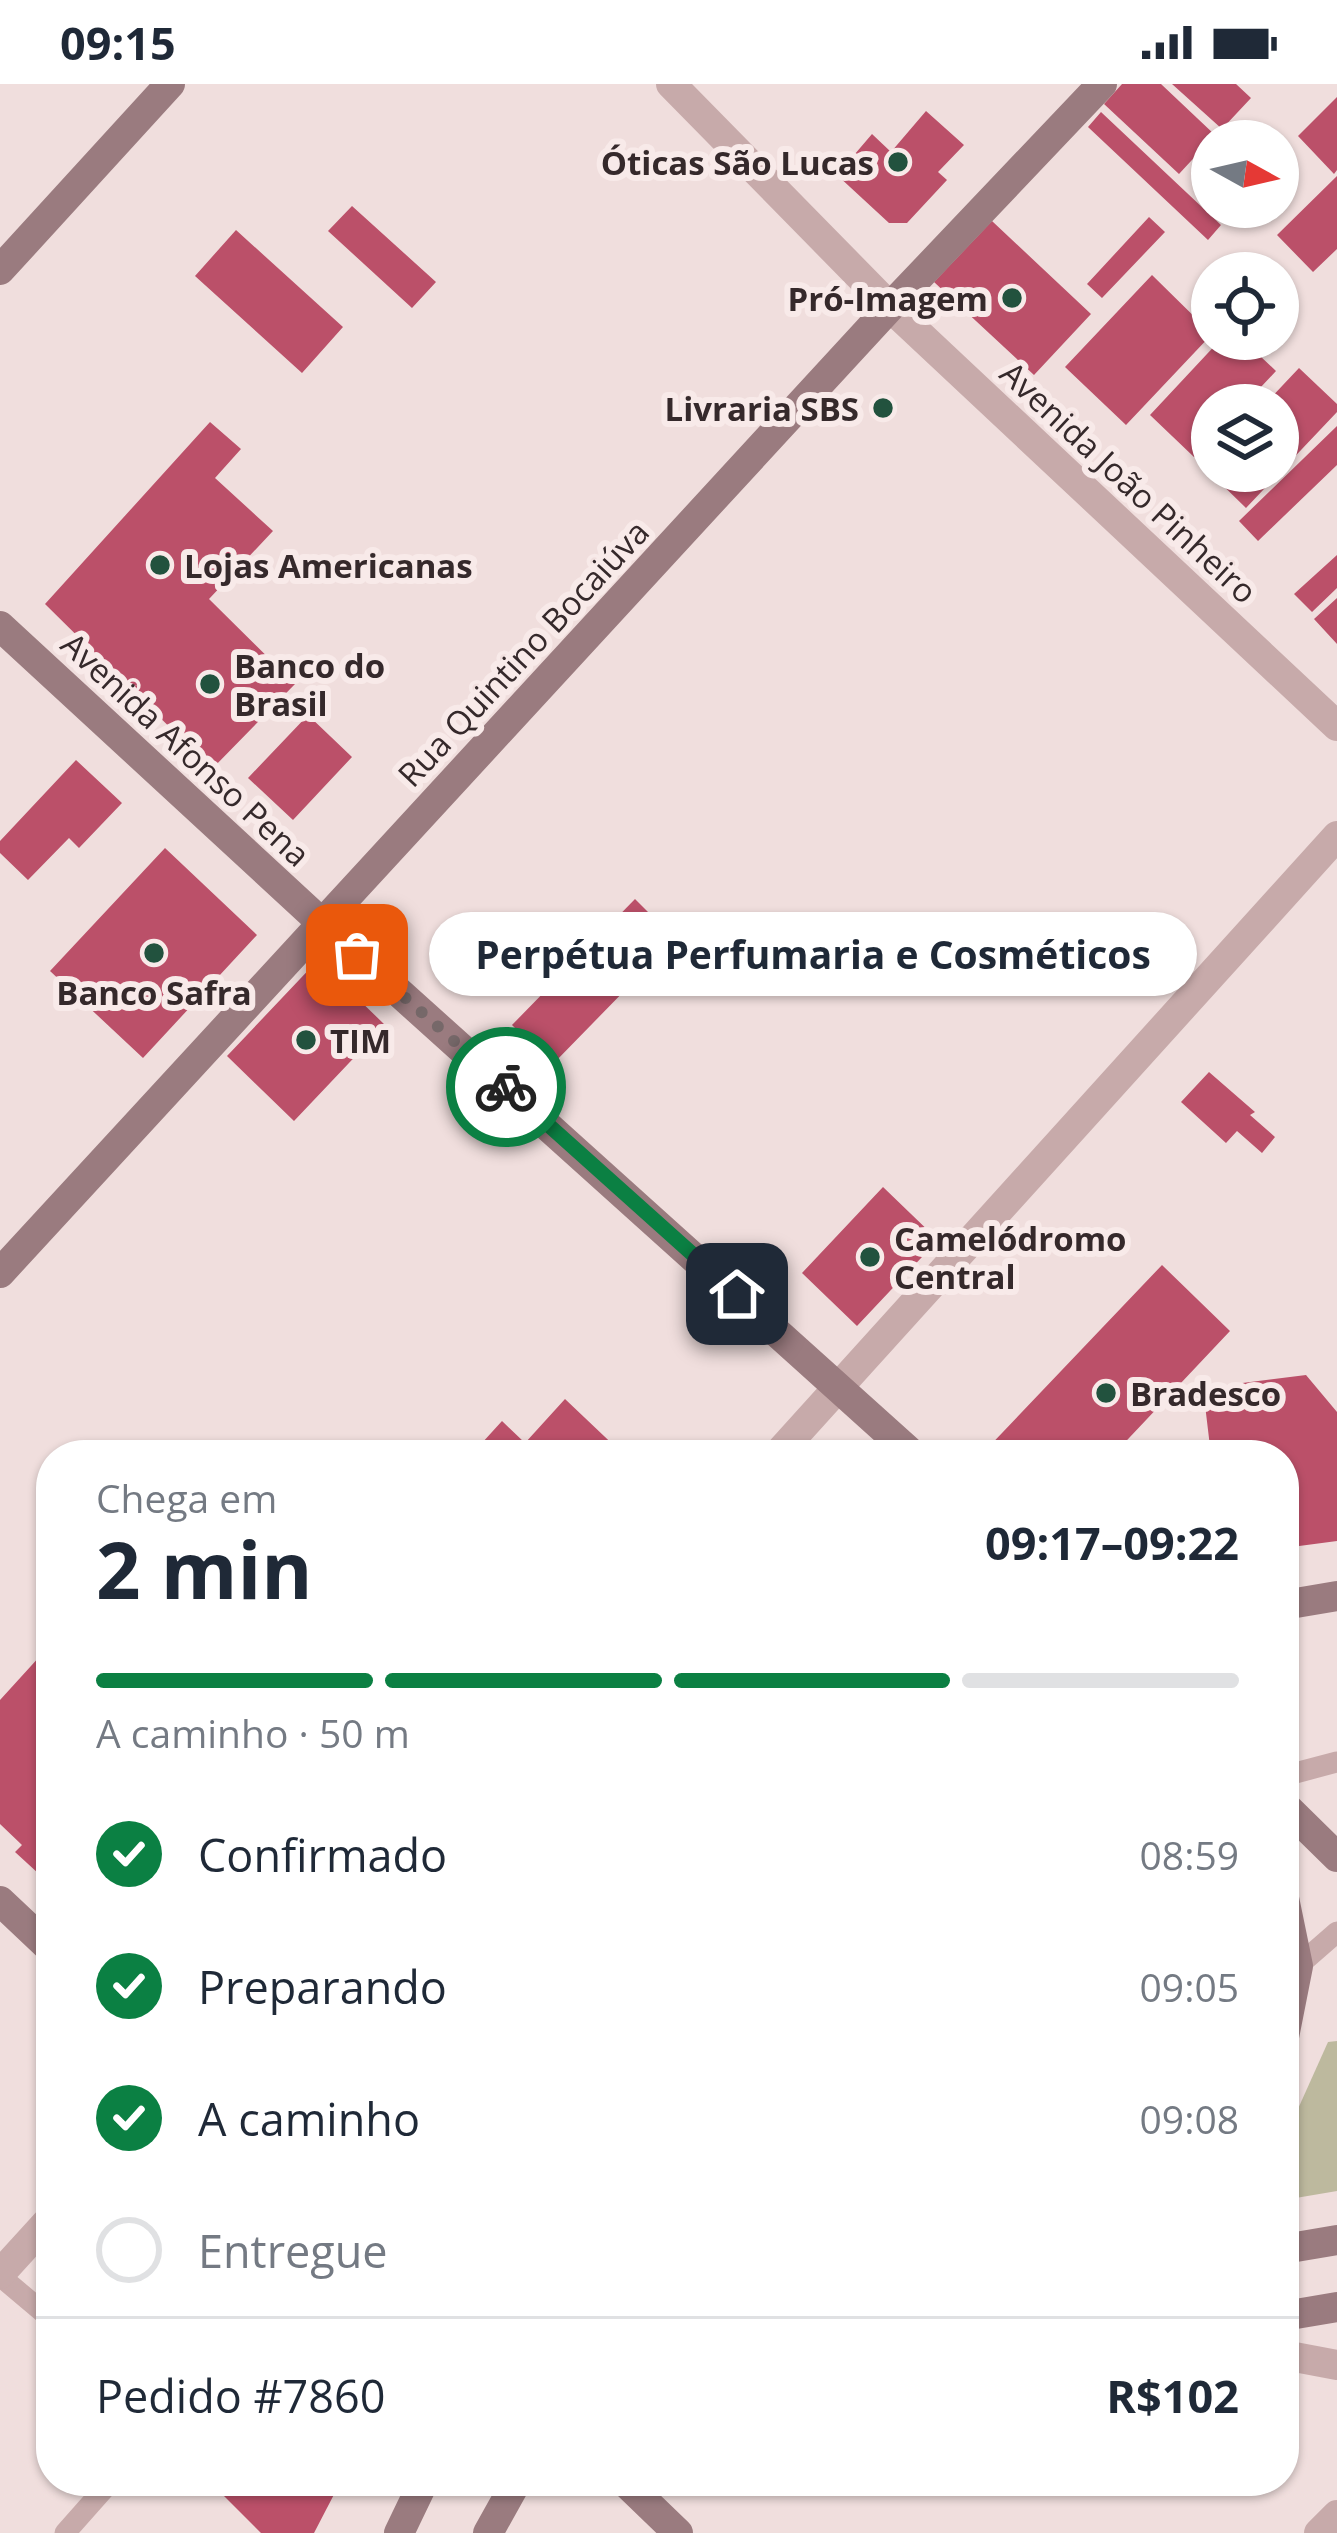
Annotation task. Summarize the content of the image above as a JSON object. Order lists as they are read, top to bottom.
{
  "streets": {
    "street": ["Avenida João Pinheiro", "Rua Quintino Bocaiúva", "Avenida Afonso Pena"]
  },
  "crossings": [
    ["Avenida João Pinheiro", "Rua Quintino Bocaiúva"],
    ["Rua Quintino Bocaiúva", "Avenida Afonso Pena"]
  ],
  "places": [
    "Óticas São Lucas",
    "Pró-Imagem",
    "Livraria SBS",
    "Lojas Americanas",
    "Banco do Brasil",
    "Banco Safra",
    "Perpétua Perfumaria e Cosméticos",
    "TIM",
    "Camelódromo Central",
    "Bradesco"
  ],
  "north": "right",
  "page": {
    "status": "09:15",
    "bubble": "Perpétua Perfumaria e Cosméticos",
    "heading": ["2 min", "Chega em", "09:17–09:22"],
    "panel": ["Pedido #7860", "R$102"],
    "bar": "A caminho · 50 m",
    "list": [
      ["Confirmado", "08:59"],
      ["Preparando", "09:05"],
      ["A caminho", "09:08"],
      "Entregue"
    ]
  }
}
